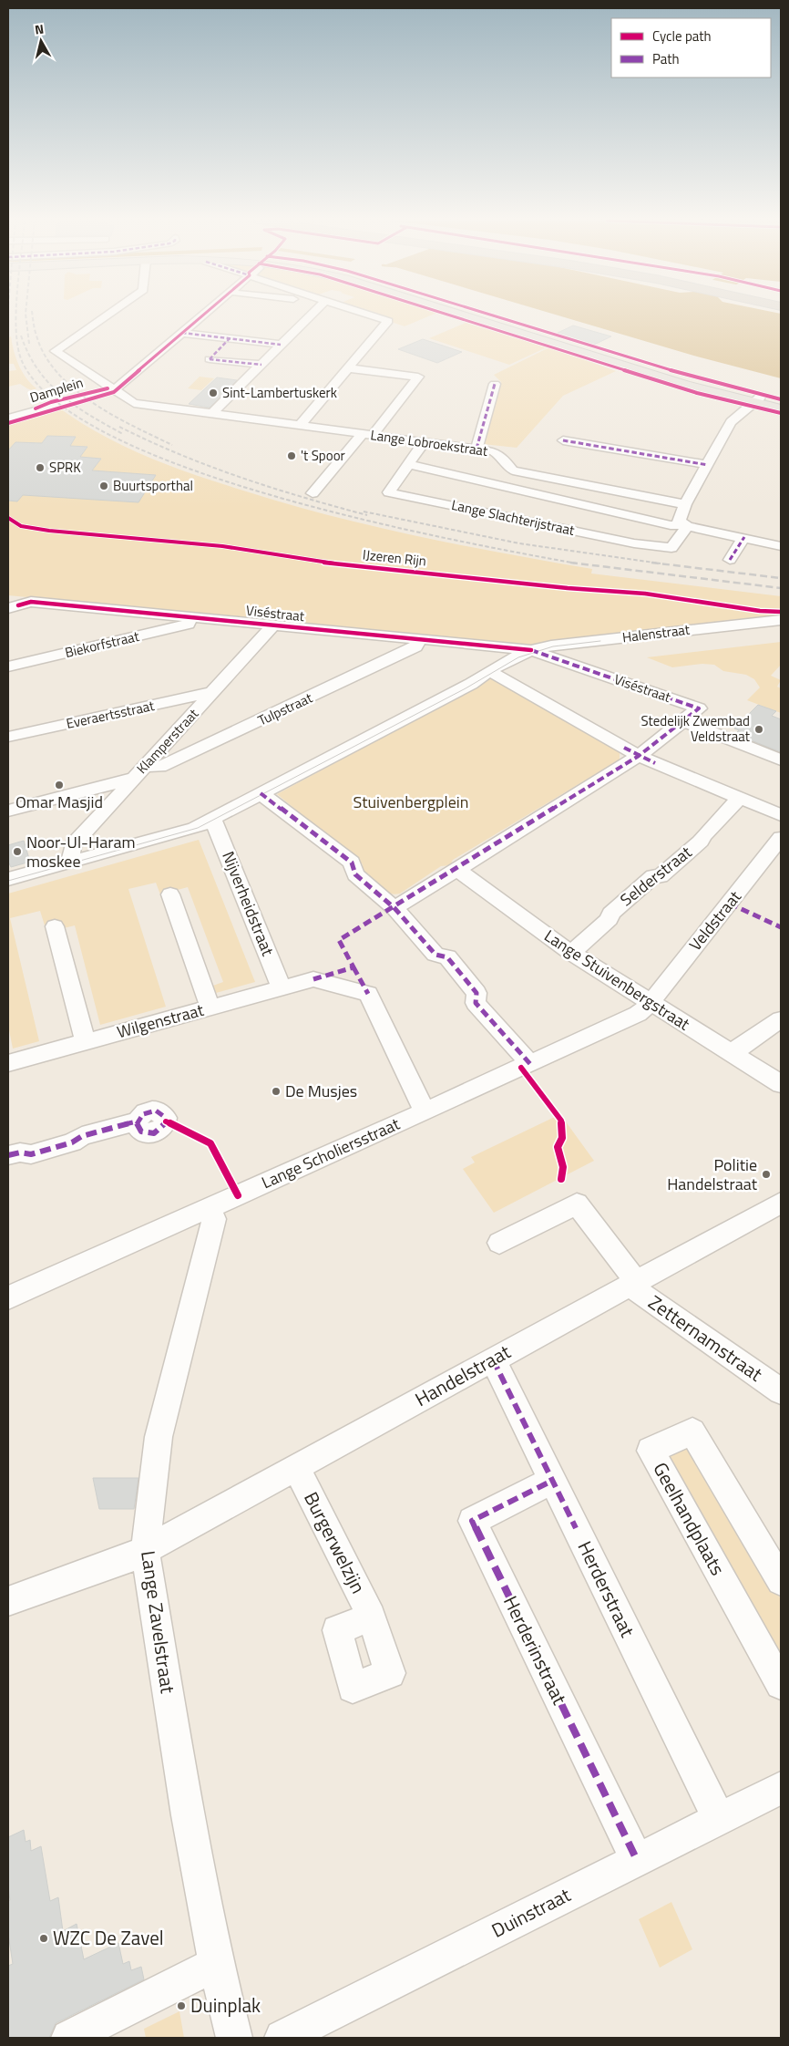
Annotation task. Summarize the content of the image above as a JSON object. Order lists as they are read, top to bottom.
{
  "streets": {
    "street": [
      "Damplein",
      "Lange Lobroekstraat",
      "Lange Slachterijstraat",
      "Viséstraat",
      "Halenstraat",
      "Biekorfstraat",
      "Tulpstraat",
      "Everaertsstraat",
      "Klamperstraat",
      "Selderstraat",
      "Nijverheidstraat",
      "Veldstraat",
      "Lange Stuivenbergstraat",
      "Wilgenstraat",
      "Lange Scholiersstraat",
      "Zetternamstraat",
      "Handelstraat",
      "Geelhandplaats",
      "Burgerwelzijn",
      "Herderstraat",
      "Lange Zavelstraat",
      "Herderinstraat",
      "Duinstraat"
    ],
    "cycle path": ["IJzeren Rijn"]
  },
  "crossings": [
    ["Damplein", "Lange Lobroekstraat"],
    ["Lange Lobroekstraat", "Lange Slachterijstraat"],
    ["Viséstraat", "Halenstraat"],
    ["Viséstraat", "Biekorfstraat"],
    ["Viséstraat", "Tulpstraat"],
    ["Viséstraat", "Klamperstraat"],
    ["Tulpstraat", "Klamperstraat"],
    ["Everaertsstraat", "Klamperstraat"],
    ["Selderstraat", "Lange Stuivenbergstraat"],
    ["Nijverheidstraat", "Wilgenstraat"],
    ["Veldstraat", "Lange Stuivenbergstraat"],
    ["Veldstraat", "Lange Scholiersstraat"],
    ["Lange Stuivenbergstraat", "Lange Scholiersstraat"],
    ["Wilgenstraat", "Lange Scholiersstraat"],
    ["Lange Scholiersstraat", "Lange Zavelstraat"],
    ["Zetternamstraat", "Handelstraat"],
    ["Handelstraat", "Burgerwelzijn"],
    ["Handelstraat", "Herderstraat"],
    ["Handelstraat", "Lange Zavelstraat"],
    ["Herderstraat", "Herderinstraat"],
    ["Herderstraat", "Duinstraat"],
    ["Herderinstraat", "Duinstraat"]
  ],
  "parks": ["Stuivenbergplein"],
  "places": [
    "Sint-Lambertuskerk",
    "'t Spoor",
    "SPRK",
    "Buurtsporthal",
    "Stedelijk Zwembad Veldstraat",
    "Omar Masjid",
    "Noor-Ul-Haram moskee",
    "De Musjes",
    "Politie Handelstraat",
    "WZC De Zavel",
    "Duinplak"
  ],
  "legend": ["Cycle path", "Path"],
  "north": "top"
}
